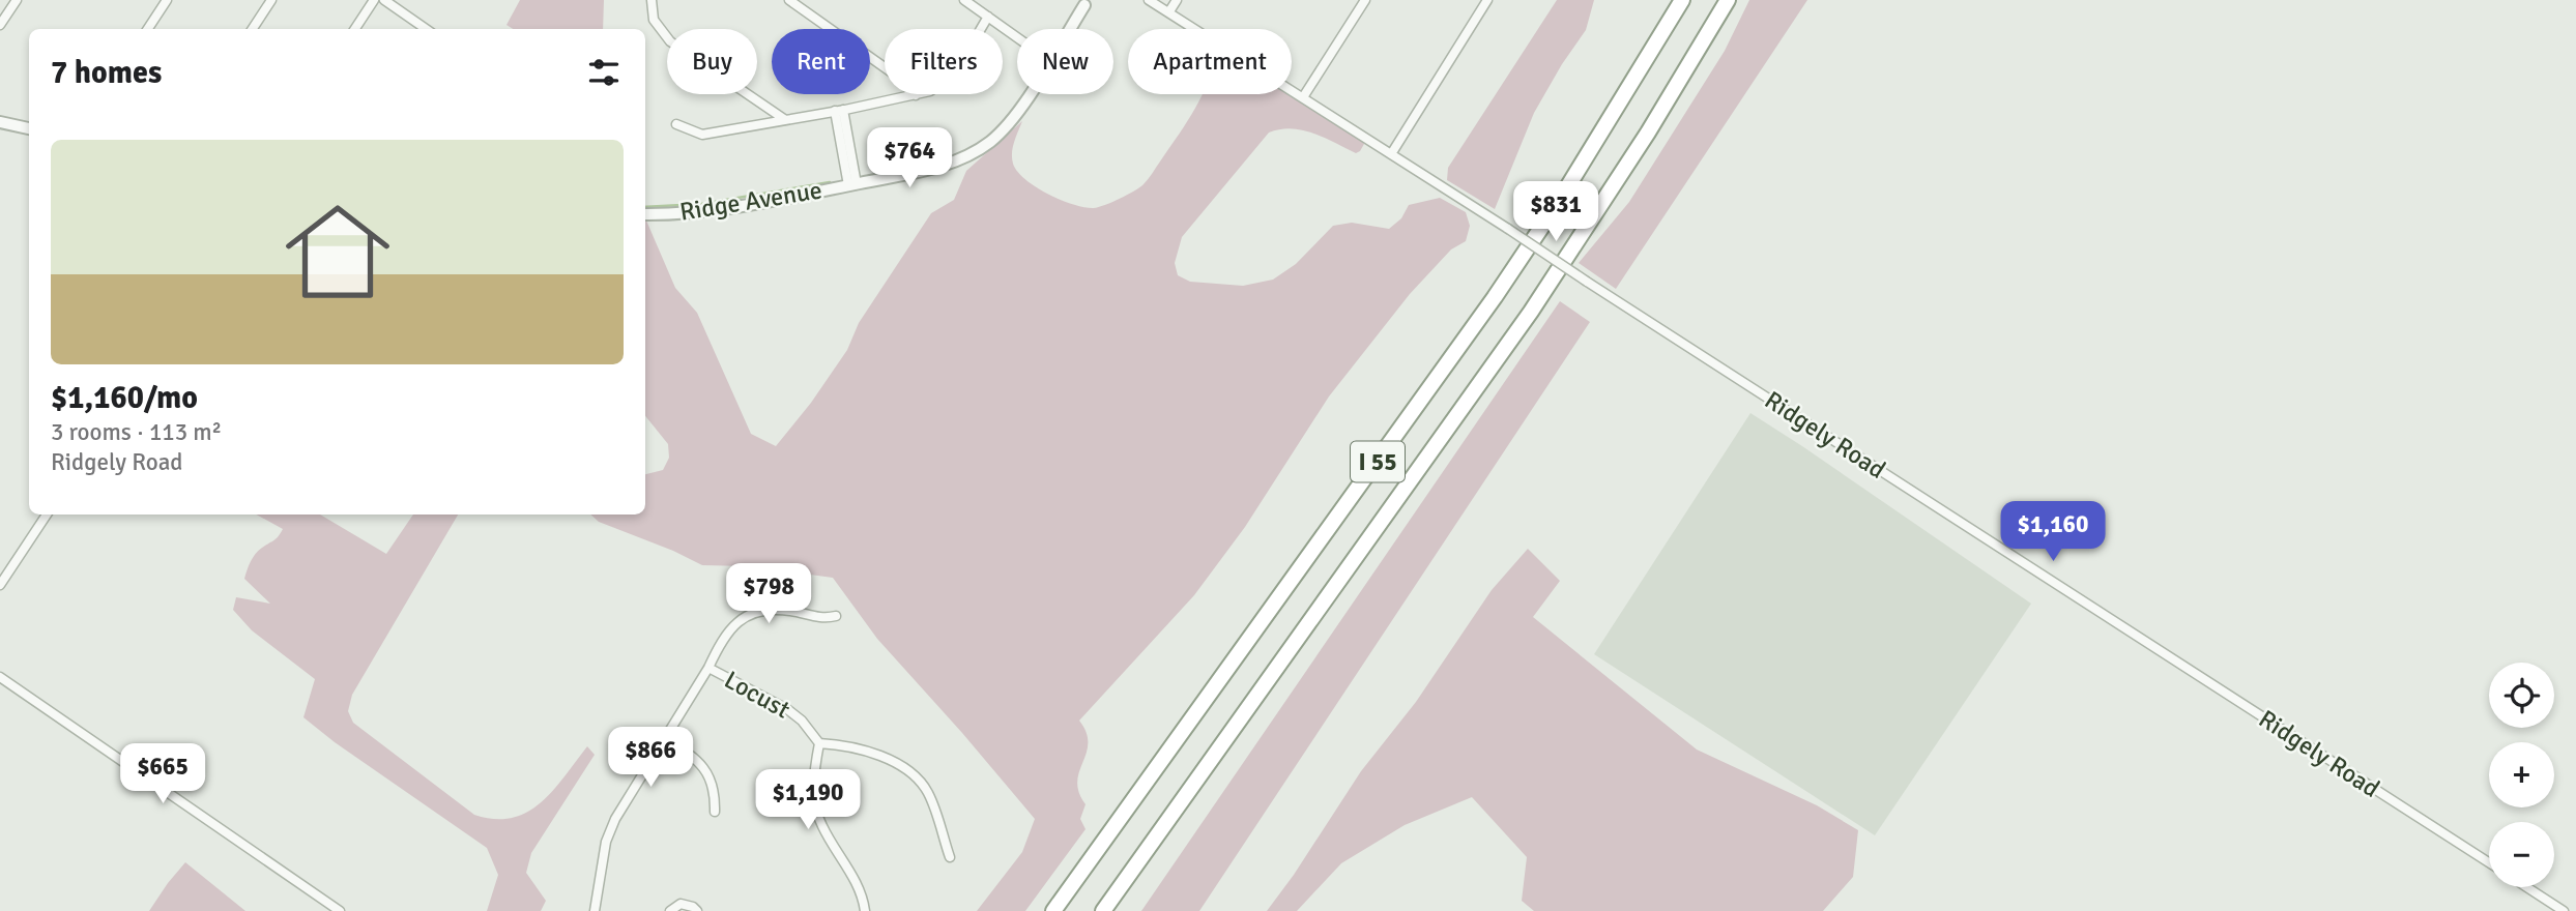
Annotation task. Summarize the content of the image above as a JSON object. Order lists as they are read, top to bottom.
{
  "streets": {
    "highway": ["I 55"],
    "street": ["Ridge Avenue", "Ridgely Road", "Locust"]
  },
  "page": {
    "chip": [
      "Buy",
      "Rent",
      "Filters",
      "New",
      "Apartment"
    ],
    "heading": "7 homes",
    "list": [
      {
        "name": "$1,160/mo",
        "note": "3 rooms · 113 m² · Ridgely Road"
      }
    ],
    "price": [
      "$764",
      "$831",
      "$1,160",
      "$798",
      "$866",
      "$665",
      "$1,190"
    ],
    "map_buttons": ["+", "−"]
  }
}
